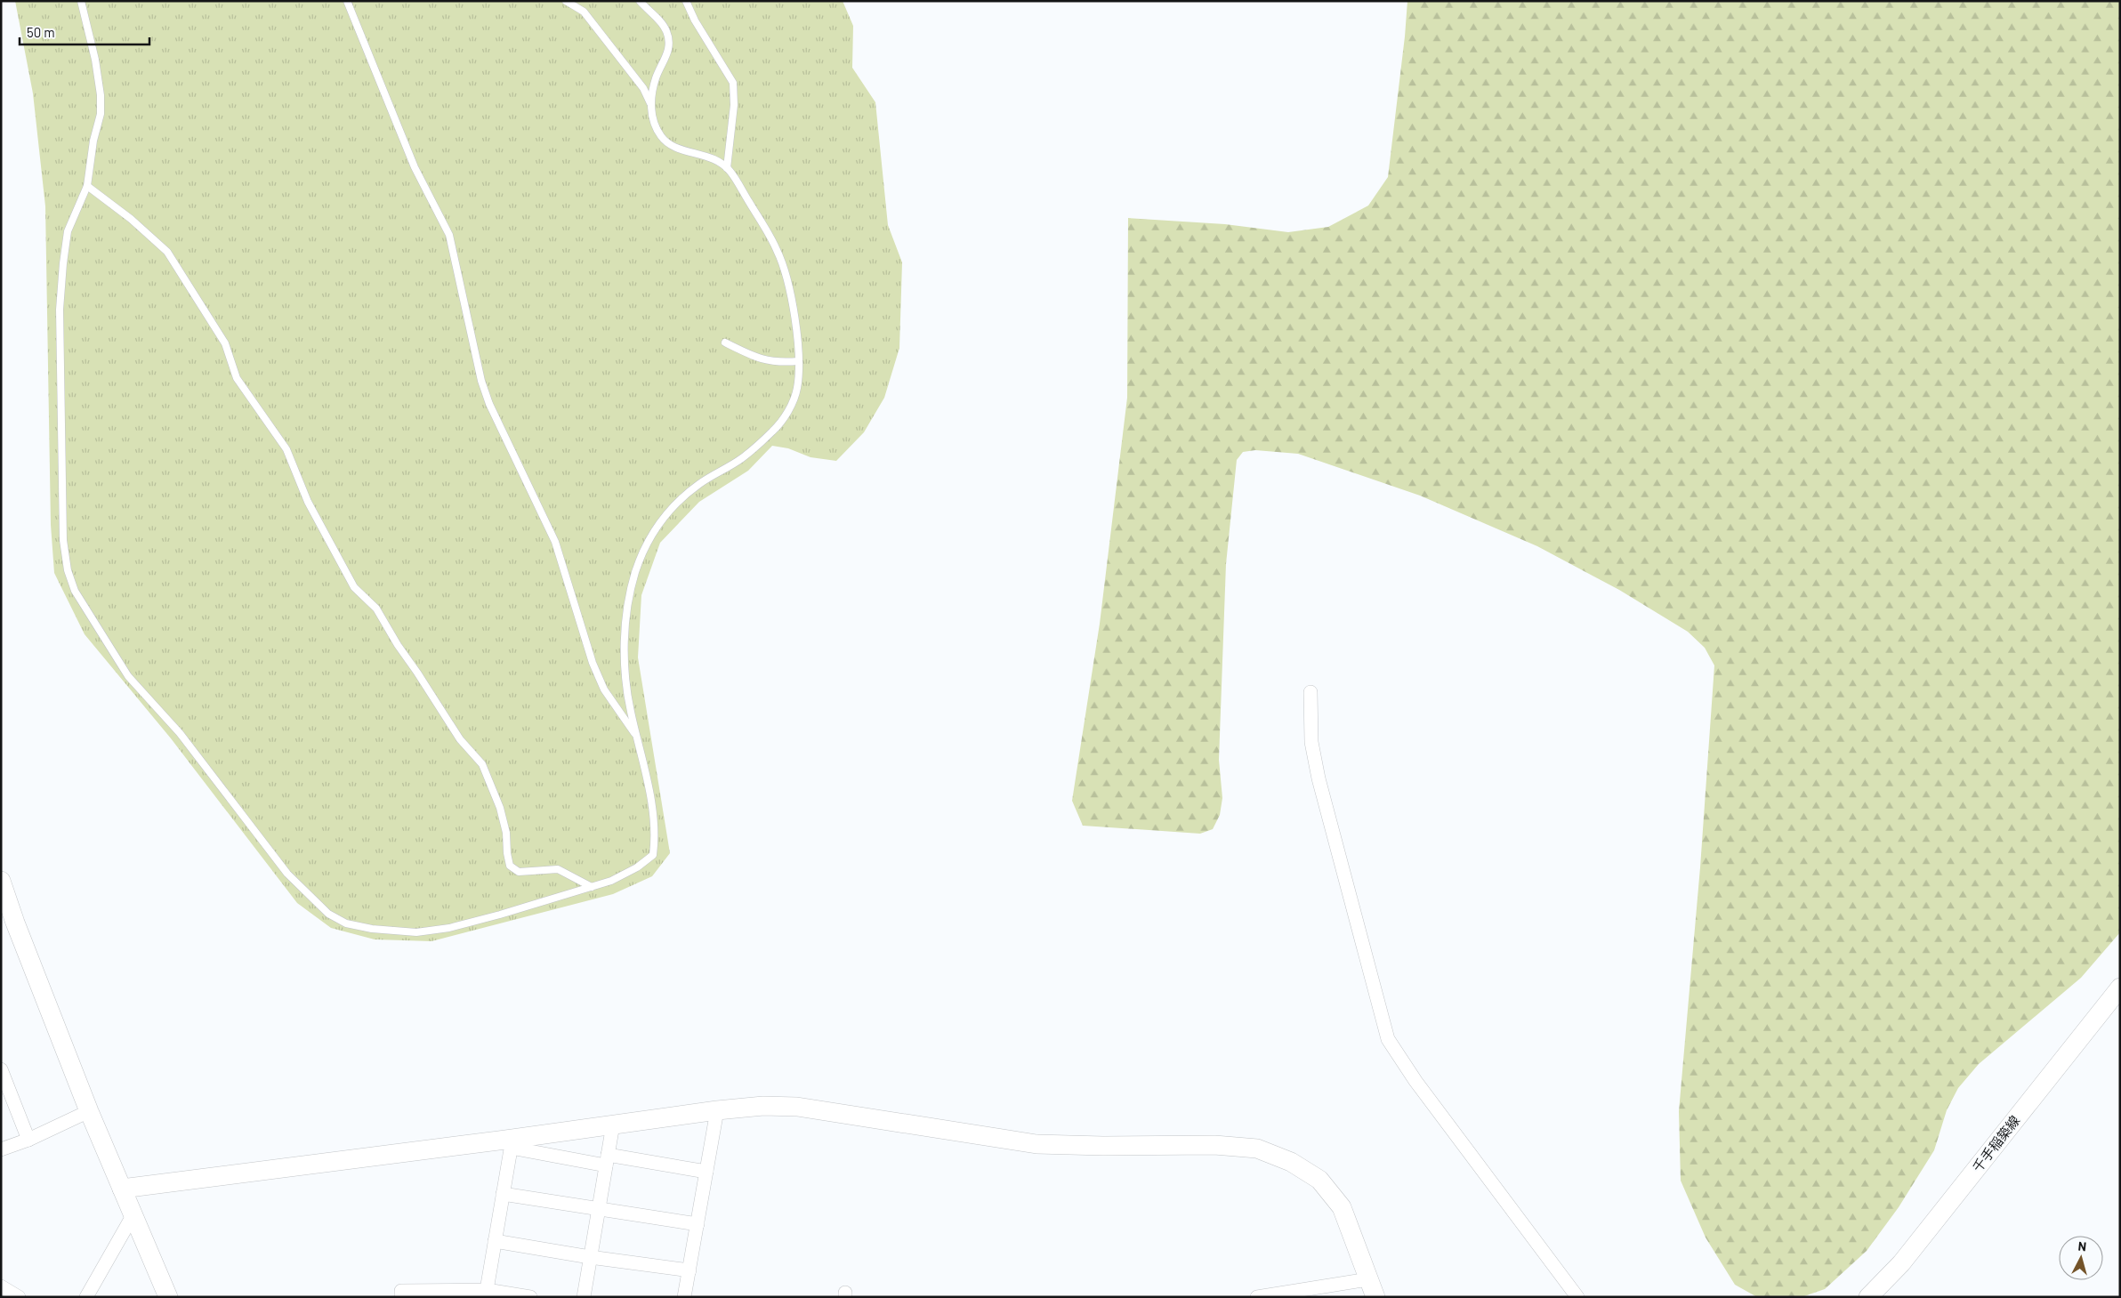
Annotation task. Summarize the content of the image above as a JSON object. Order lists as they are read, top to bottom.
{
  "streets": {
    "street": ["千手稲築線"]
  },
  "scale_bar": "50 m",
  "north": "top"
}
